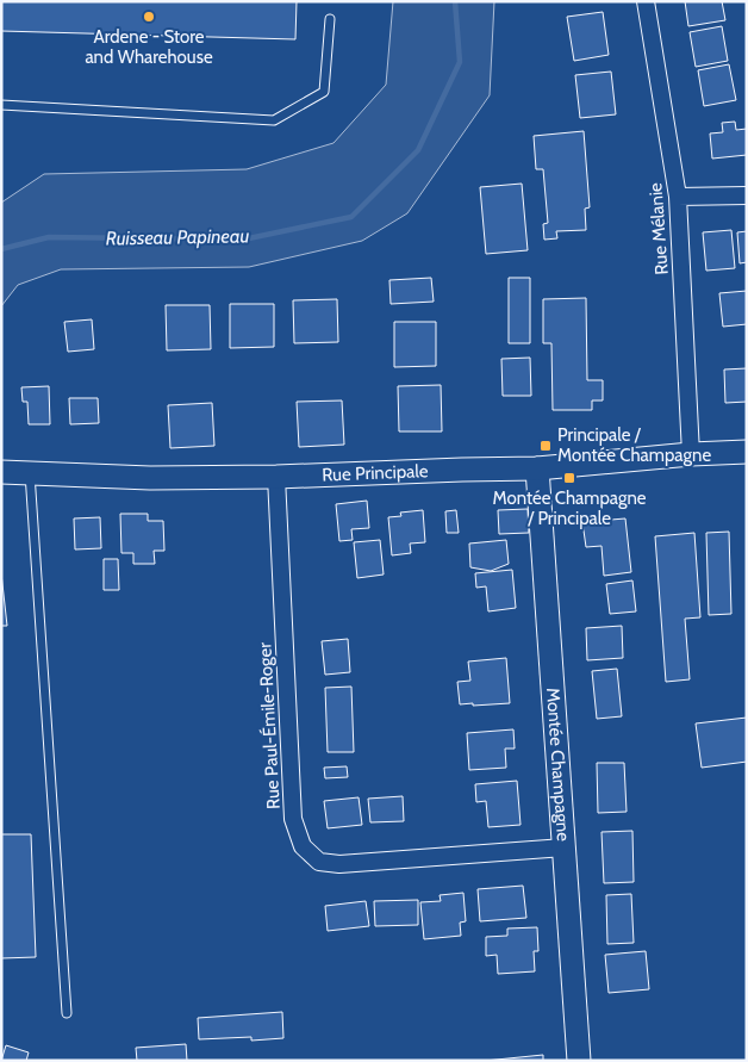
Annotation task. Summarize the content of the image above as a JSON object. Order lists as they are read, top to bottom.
{
  "streets": {
    "street": [
      "Rue Mélanie",
      "Rue Principale",
      "Rue Paul-Émile-Roger",
      "Montée Champagne"
    ]
  },
  "crossings": [
    ["Rue Mélanie", "Rue Principale"],
    ["Rue Principale", "Rue Paul-Émile-Roger"],
    ["Rue Principale", "Montée Champagne"],
    ["Rue Paul-Émile-Roger", "Montée Champagne"]
  ],
  "water": ["Ruisseau Papineau"],
  "places": {
    "other": ["Ardene - Store and Wharehouse"],
    "transit": ["Principale / Montée Champagne", "Montée Champagne / Principale"]
  }
}
